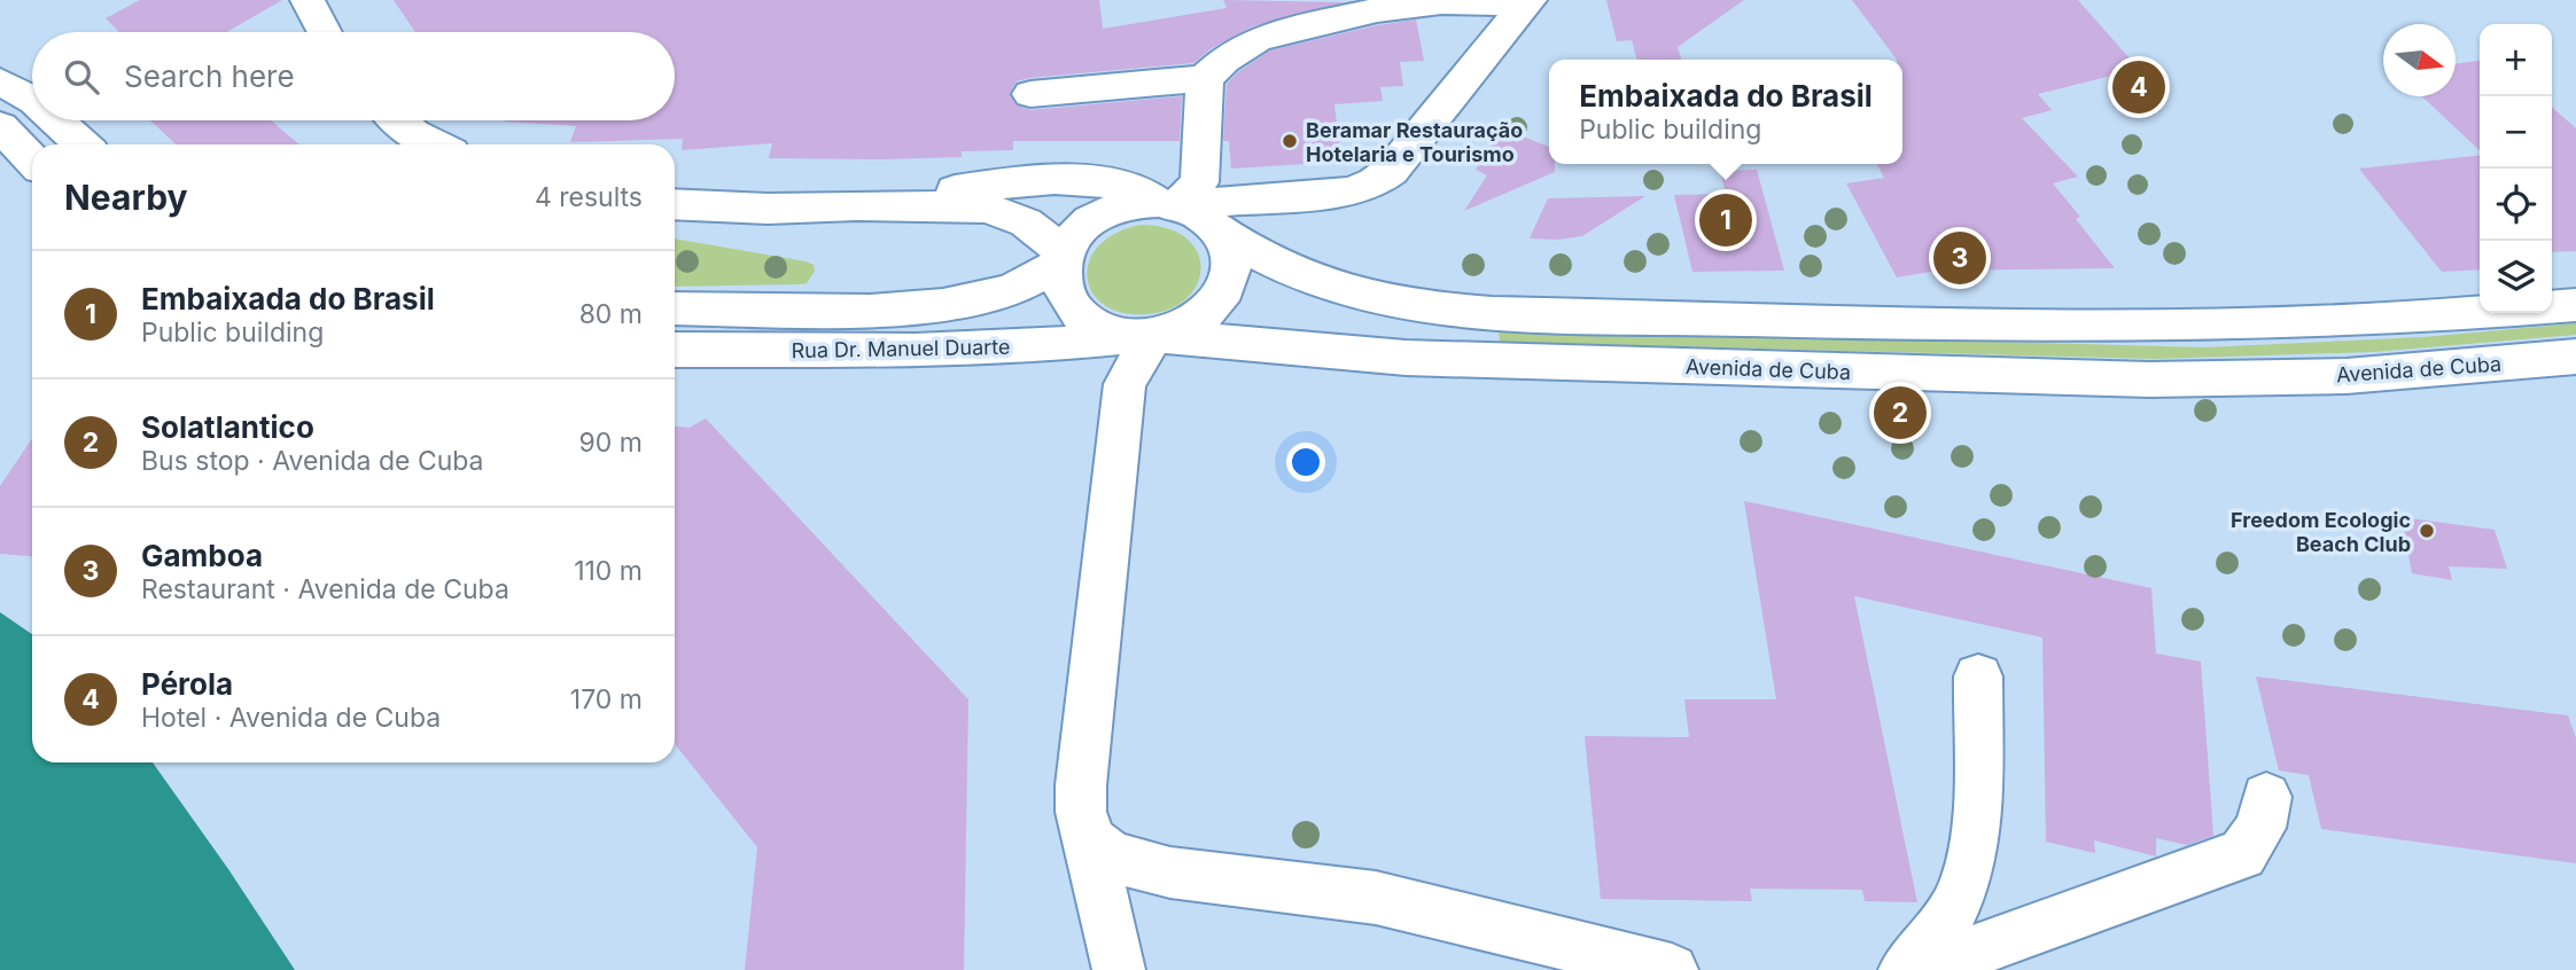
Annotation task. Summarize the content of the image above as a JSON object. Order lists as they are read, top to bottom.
{
  "streets": {
    "street": ["Rua Dr. Manuel Duarte", "Avenida de Cuba"]
  },
  "crossings": [
    ["Rua Dr. Manuel Duarte", "Avenida de Cuba"]
  ],
  "places": ["Beramar Restauração Hotelaria e Tourismo", "Freedom Ecologic Beach Club"],
  "north": "right",
  "page": {
    "map_buttons": ["+", "−"],
    "search": "Search here",
    "pins": [
      "4",
      "1",
      "3",
      "2"
    ],
    "popup": ["Embaixada do Brasil", "Public building"],
    "heading": ["Nearby", "4 results"],
    "list": [
      {
        "mark": "1",
        "name": "Embaixada do Brasil",
        "note": "Public building",
        "value": "80 m"
      },
      {
        "mark": "2",
        "name": "Solatlantico",
        "note": "Bus stop · Avenida de Cuba",
        "value": "90 m"
      },
      {
        "mark": "3",
        "name": "Gamboa",
        "note": "Restaurant · Avenida de Cuba",
        "value": "110 m"
      },
      {
        "mark": "4",
        "name": "Pérola",
        "note": "Hotel · Avenida de Cuba",
        "value": "170 m"
      }
    ]
  }
}
